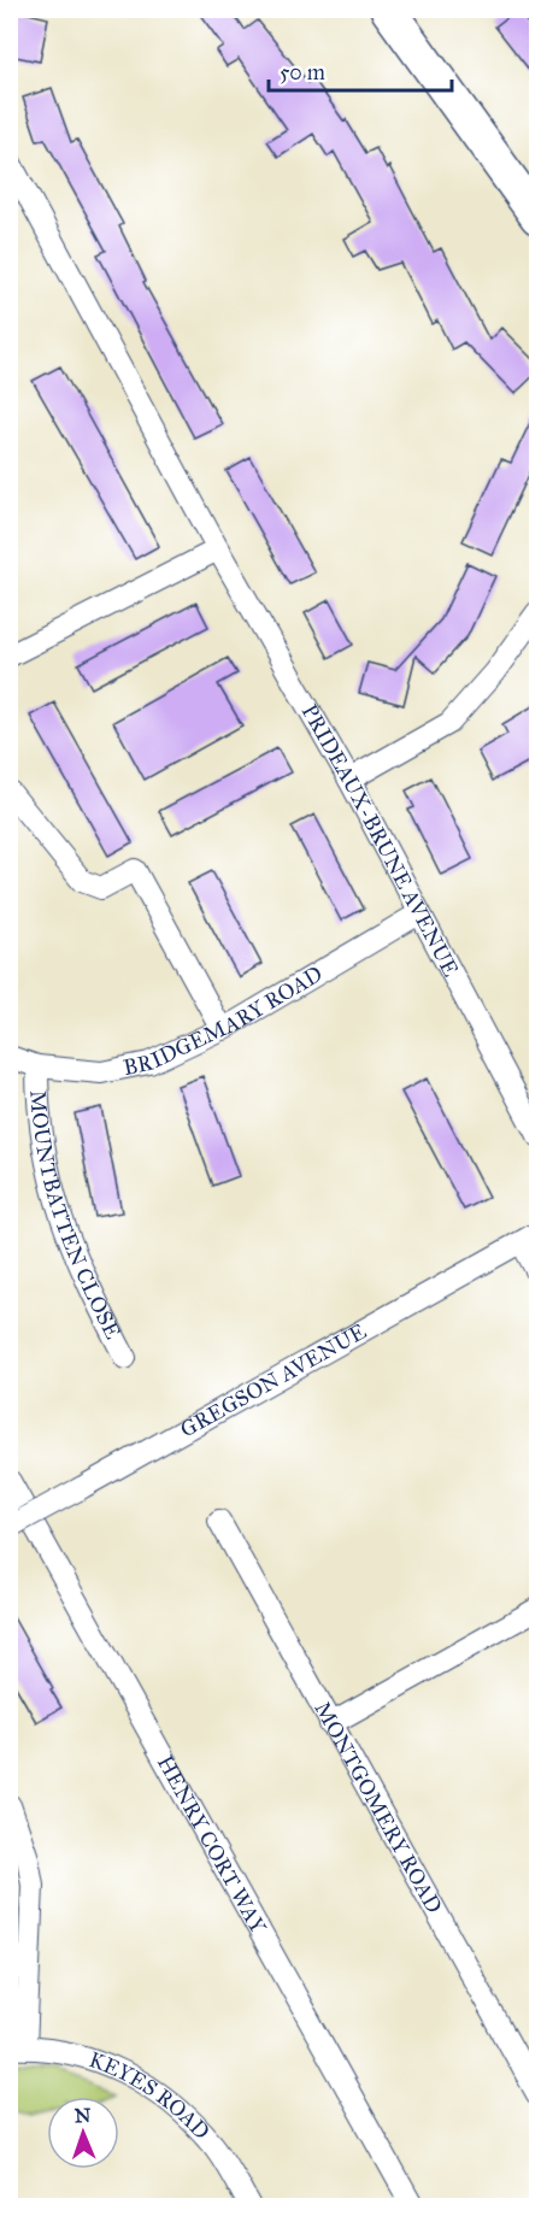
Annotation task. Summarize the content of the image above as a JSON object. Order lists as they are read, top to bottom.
{
  "streets": {
    "street": [
      "PRIDEAUX-BRUNE AVENUE",
      "BRIDGEMARY ROAD",
      "MOUNTBATTEN CLOSE",
      "GREGSON AVENUE",
      "MONTGOMERY ROAD",
      "HENRY CORT WAY",
      "KEYES ROAD"
    ]
  },
  "crossings": [
    ["PRIDEAUX-BRUNE AVENUE", "BRIDGEMARY ROAD"],
    ["BRIDGEMARY ROAD", "MOUNTBATTEN CLOSE"]
  ],
  "scale_bar": "50 m",
  "north": "top"
}
